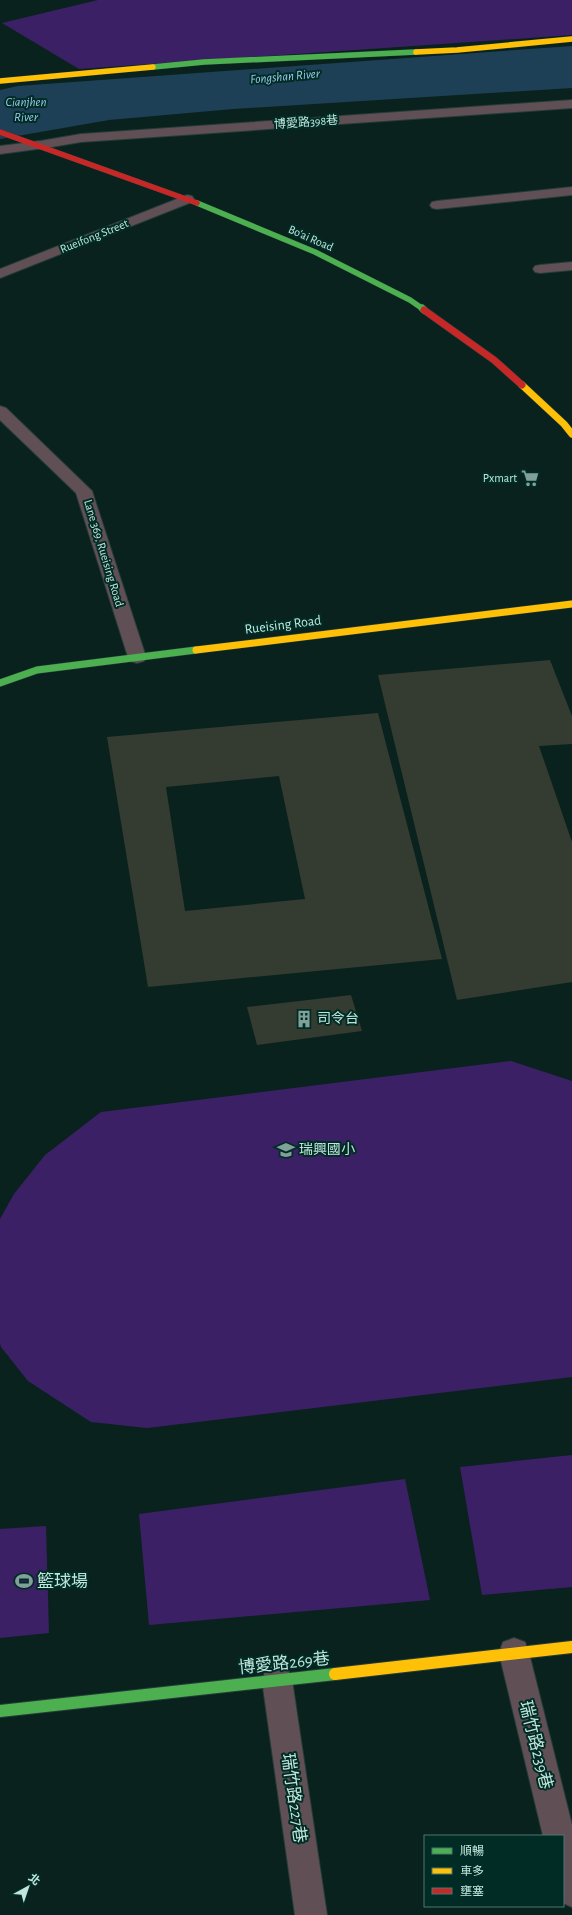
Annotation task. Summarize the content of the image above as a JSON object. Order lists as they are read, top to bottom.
{
  "streets": {
    "street": [
      "博愛路398巷",
      "Rueifong Street",
      "Bo'ai Road",
      "Lane 369, Rueising Road",
      "Rueising Road",
      "博愛路269巷",
      "瑞竹路239巷",
      "瑞竹路227巷"
    ]
  },
  "crossings": [
    ["博愛路398巷", "Bo'ai Road"],
    ["Rueifong Street", "Bo'ai Road"],
    ["Lane 369, Rueising Road", "Rueising Road"],
    ["博愛路269巷", "瑞竹路239巷"],
    ["博愛路269巷", "瑞竹路227巷"]
  ],
  "water": ["Fongshan River", "Cianjhen River"],
  "places": {
    "supermarket": ["Pxmart"],
    "building": ["司令台"],
    "school or university": ["瑞興國小"],
    "sports": ["籃球場"]
  },
  "legend": ["順暢", "車多", "壅塞"],
  "north": "top right"
}
